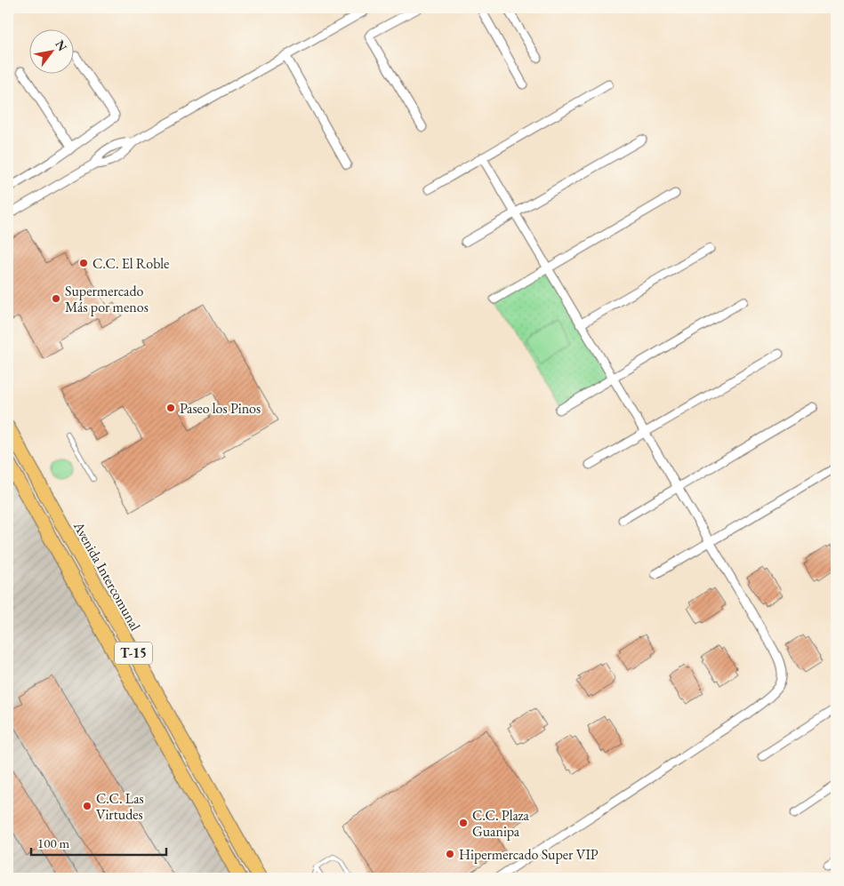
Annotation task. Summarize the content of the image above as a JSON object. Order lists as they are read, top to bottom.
{
  "streets": {
    "main road": ["Avenida Intercomunal", "T-15"]
  },
  "places": [
    "C.C. El Roble",
    "Supermercado Más por menos",
    "Paseo los Pinos",
    "C.C. Las Virtudes",
    "C.C. Plaza Guanipa",
    "Hipermercado Super VIP"
  ],
  "scale_bar": "100 m",
  "north": "top right"
}
